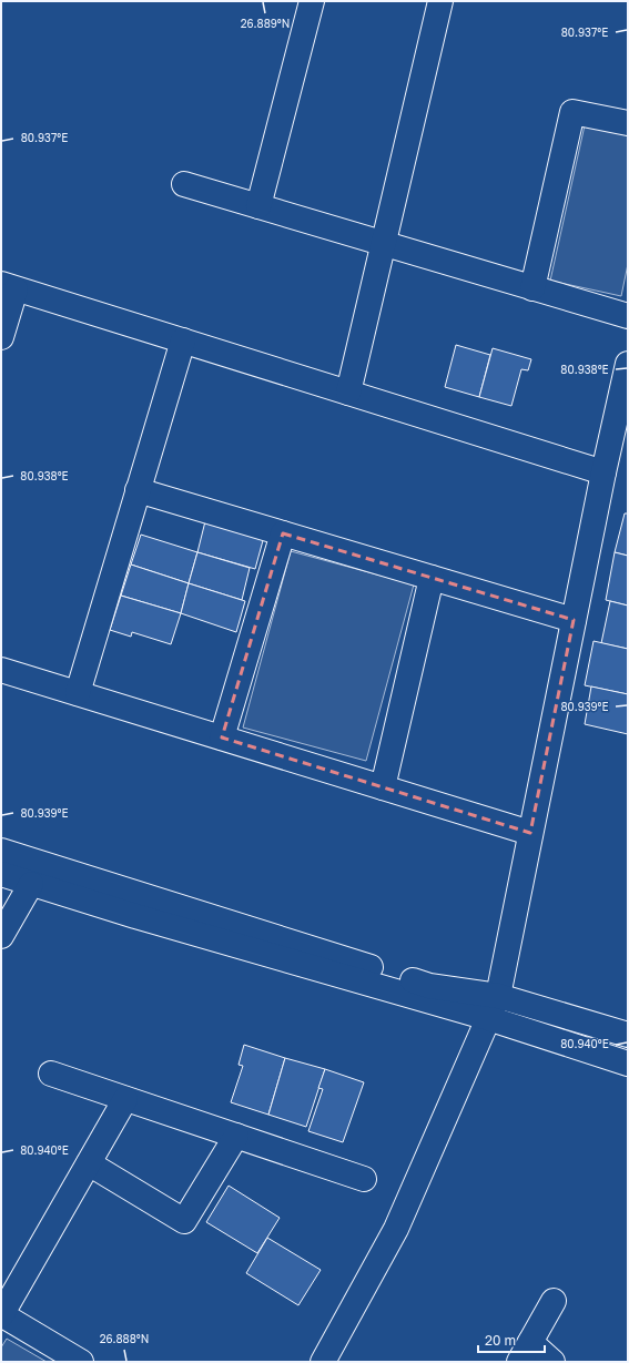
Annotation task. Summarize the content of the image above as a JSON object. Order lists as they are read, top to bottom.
{
  "scale_bar": "20 m",
  "coordinates": [
    "26.889°N",
    "80.937°E",
    "80.938°E",
    "80.939°E",
    "80.940°E",
    "26.888°N"
  ]
}
